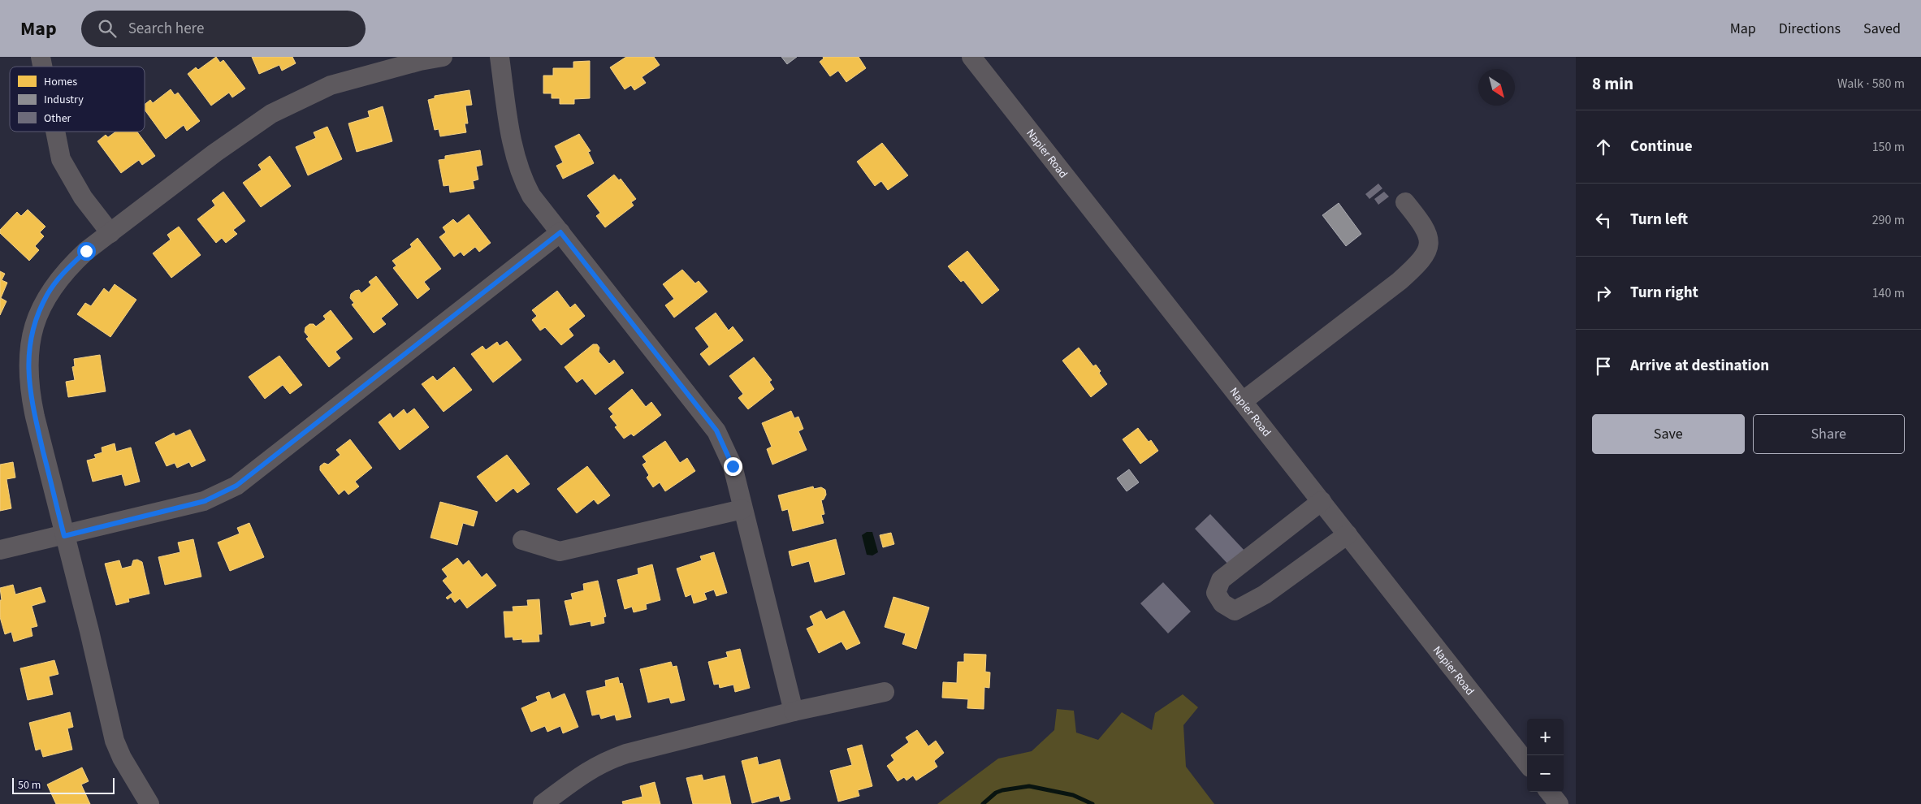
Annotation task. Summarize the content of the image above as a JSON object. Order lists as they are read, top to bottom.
{
  "streets": {
    "street": ["Napier Road"]
  },
  "legend": ["Homes", "Industry", "Other"],
  "scale_bar": "50 m",
  "north": "bottom right",
  "page": {
    "header": "Map",
    "search": "Search here",
    "nav": ["Map", "Directions", "Saved"],
    "heading": ["8 min", "Walk · 580 m"],
    "list": [
      ["Continue", "150 m"],
      ["Turn left", "290 m"],
      ["Turn right", "140 m"],
      "Arrive at destination"
    ],
    "buttons": ["Save", "Share"],
    "map_buttons": ["+", "−"],
    "scale": "50 m"
  }
}
